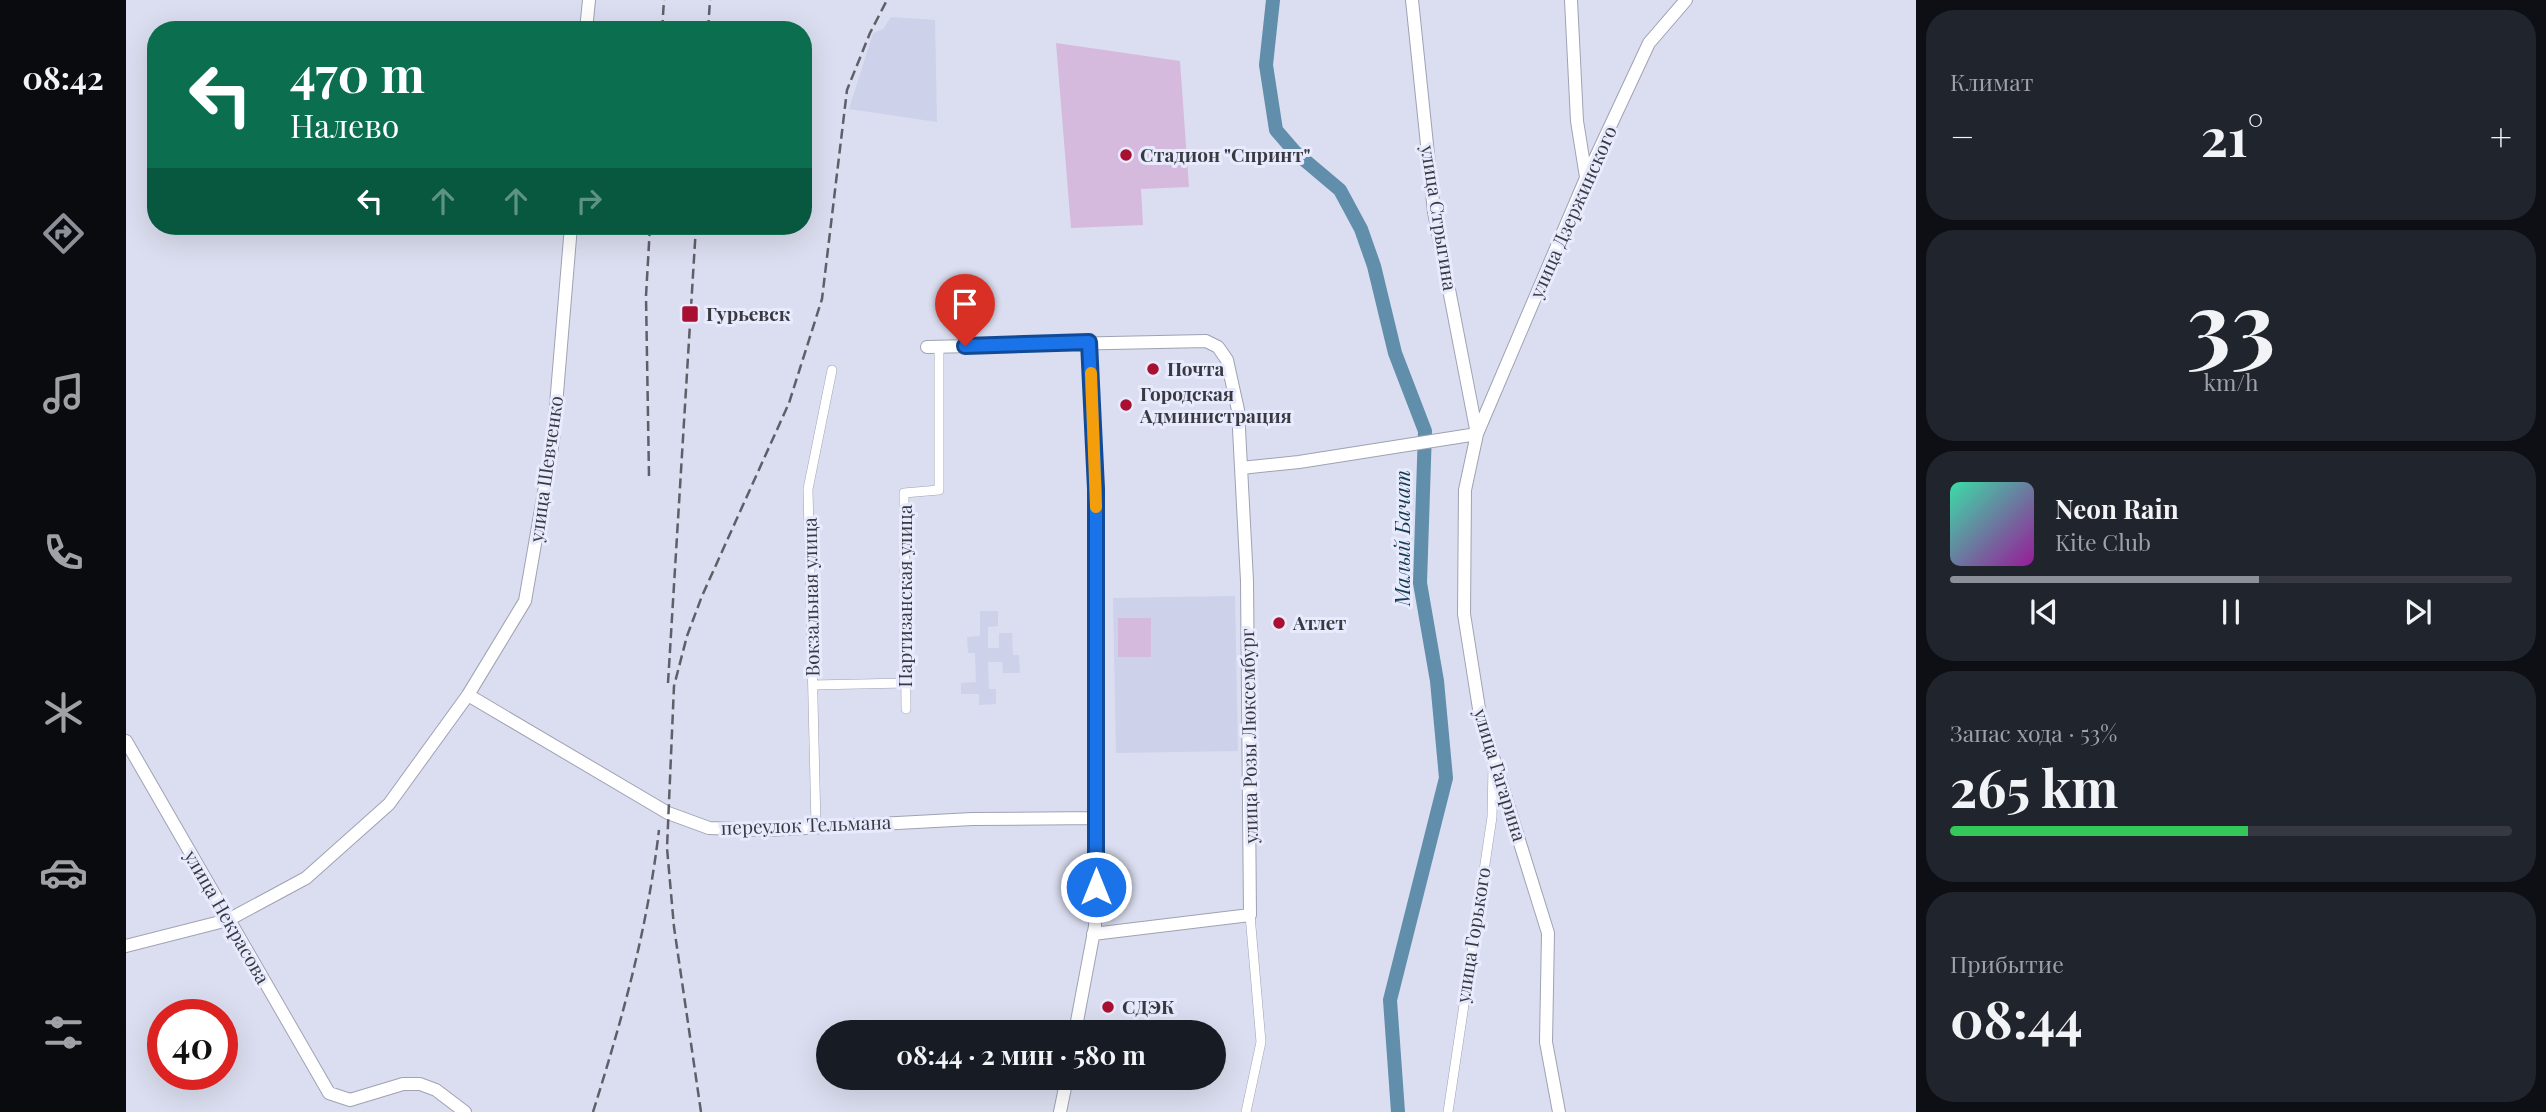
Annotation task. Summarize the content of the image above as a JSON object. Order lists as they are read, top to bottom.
{
  "streets": {
    "street": [
      "улица Дзержинского",
      "улица Стрыгина",
      "улица Шевченко",
      "Партизанская улица",
      "Вокзальная улица",
      "улица Розы Люксембург",
      "улица Гагарина",
      "переулок Тельмана",
      "улица Некрасова",
      "улица Горького"
    ]
  },
  "crossings": [
    ["улица Дзержинского", "улица Стрыгина"],
    ["улица Дзержинского", "улица Гагарина"],
    ["улица Стрыгина", "улица Гагарина"],
    ["улица Шевченко", "переулок Тельмана"],
    ["улица Шевченко", "улица Некрасова"],
    ["Вокзальная улица", "переулок Тельмана"],
    ["улица Гагарина", "улица Горького"]
  ],
  "water": ["Малый Бачат"],
  "places": {
    "other": [
      "Стадион \"Спринт\"",
      "Почта",
      "Городская Администрация",
      "Атлет",
      "СДЭК"
    ],
    "transit": ["Гурьевск"]
  },
  "page": {
    "tabs": "08:42",
    "tile": [
      "Климат",
      ["33", "km/h"],
      ["Запас хода · 53%", "265 km"],
      ["Прибытие", "08:44"]
    ],
    "turn": ["470 m", "Налево"],
    "heat": ["−", "21°", "+"],
    "song": ["Neon Rain", "Kite Club"],
    "limit": "40",
    "trip": "08:44 · 2 мин · 580 m"
  }
}
